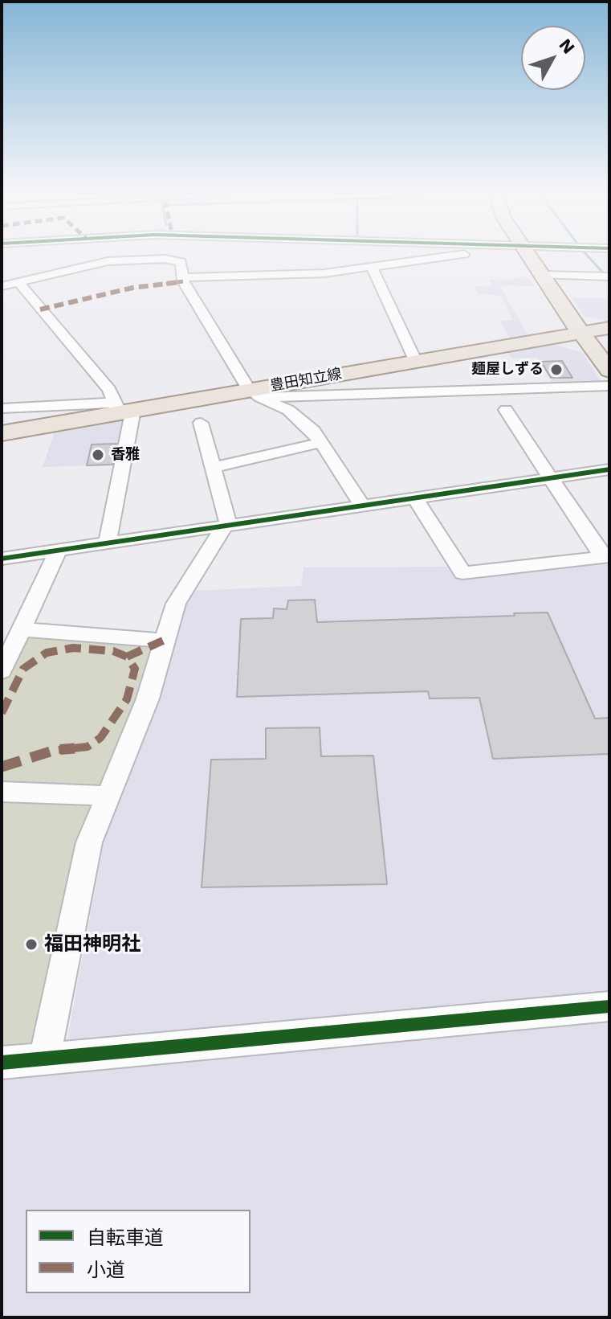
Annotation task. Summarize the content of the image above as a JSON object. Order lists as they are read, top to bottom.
{
  "streets": {
    "main road": ["豊田知立線"]
  },
  "places": ["麺屋しずる", "香雅", "福田神明社"],
  "legend": ["自転車道", "小道"],
  "north": "top right"
}
